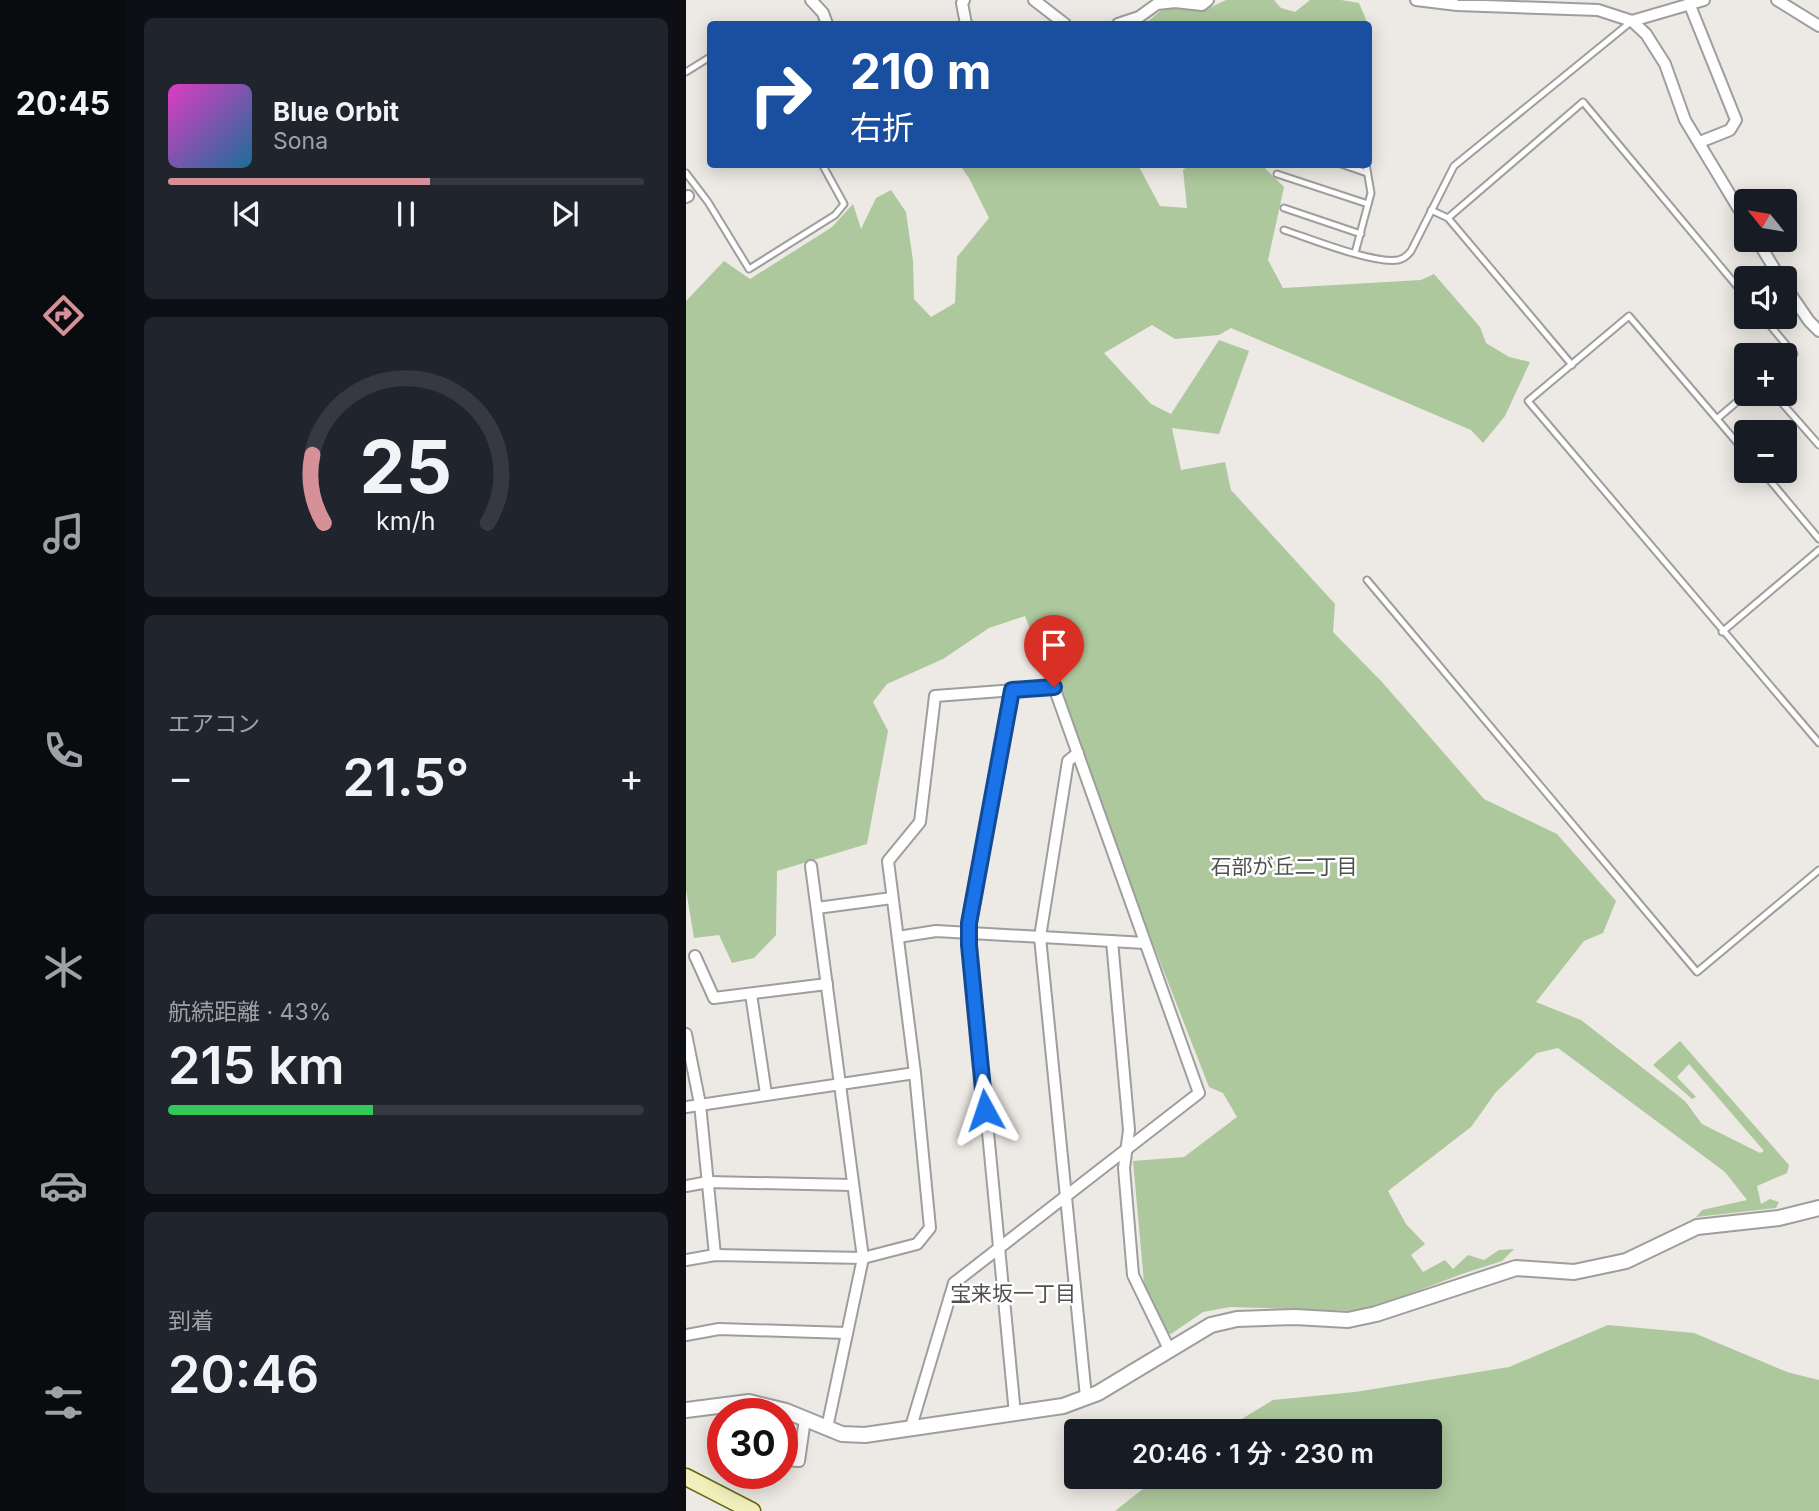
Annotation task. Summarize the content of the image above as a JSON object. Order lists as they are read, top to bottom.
{
  "districts": ["石部が丘二丁目", "宝来坂一丁目"],
  "north": "top left",
  "page": {
    "tabs": "20:45",
    "turn": ["210 m", "右折"],
    "song": ["Blue Orbit", "Sona"],
    "map_buttons": ["+", "−"],
    "tile": [
      "エアコン",
      ["航続距離 · 43%", "215 km"],
      ["到着", "20:46"]
    ],
    "heat": ["−", "21.5°", "+"],
    "limit": "30",
    "trip": "20:46 · 1 分 · 230 m",
    "gauge": ["25", "km/h"]
  }
}
